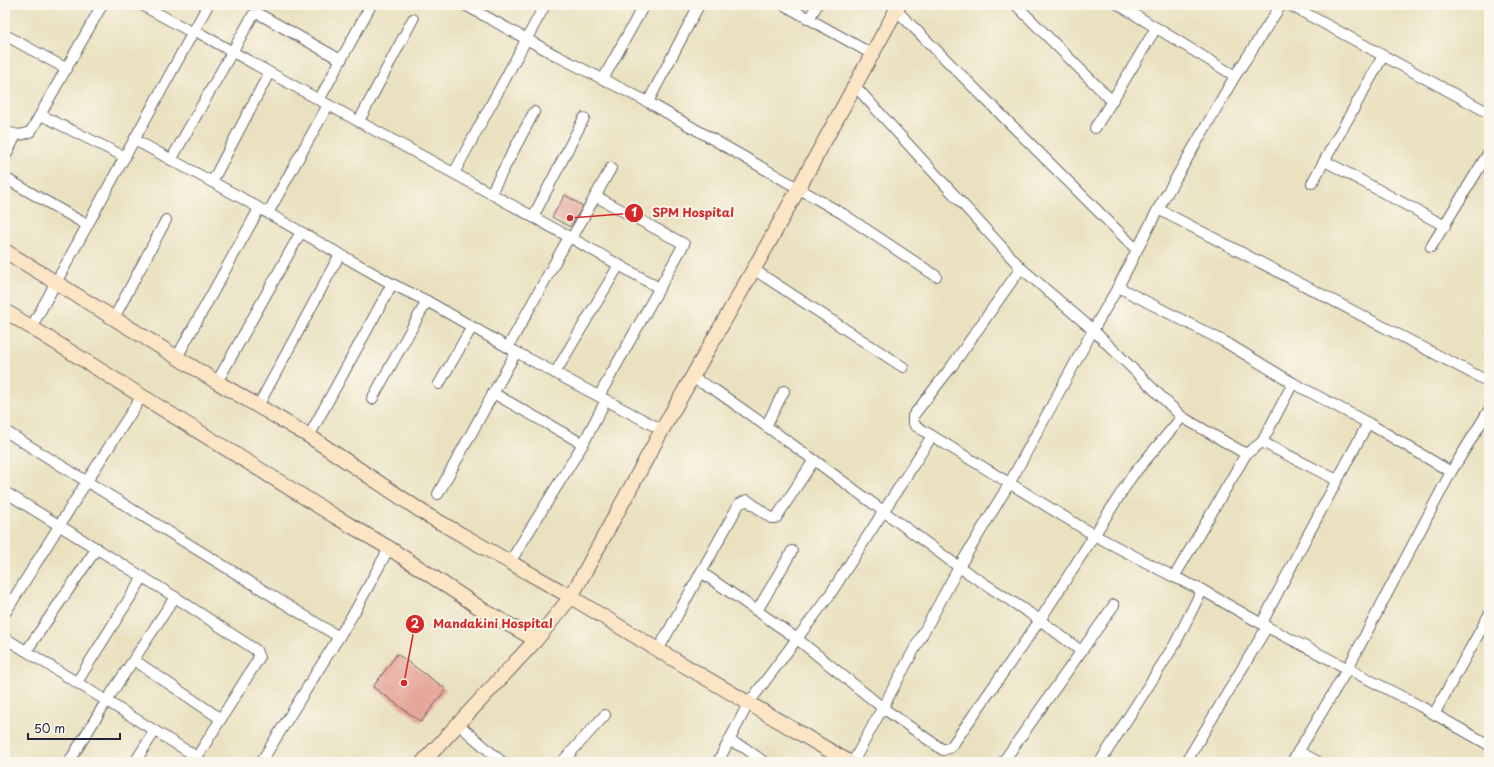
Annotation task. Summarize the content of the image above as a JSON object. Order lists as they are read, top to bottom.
{
  "places": ["SPM Hospital", "Mandakini Hospital"],
  "scale_bar": "50 m"
}
